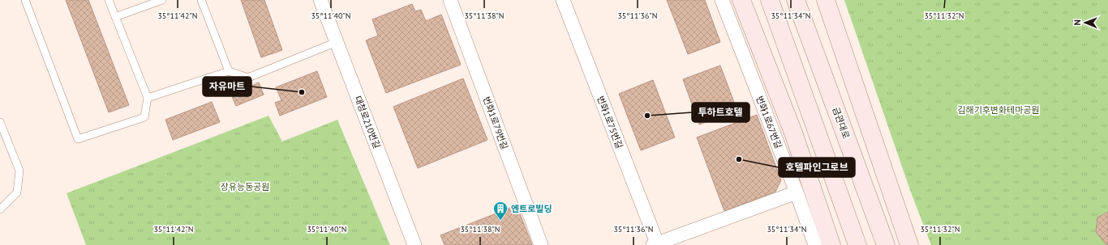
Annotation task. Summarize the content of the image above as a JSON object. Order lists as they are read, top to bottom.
{
  "streets": {
    "main road": ["금관대로"],
    "street": [
      "대청로210번길",
      "번화1로75번길",
      "번화1로67번길",
      "번화1로79번길"
    ]
  },
  "parks": ["김해기후변화테마공원", "장유능동공원"],
  "places": {
    "other": ["자유마트", "투하트호텔", "호텔파인그로브"],
    "building": ["엔트로빌딩"]
  },
  "north": "left",
  "coordinates": [
    "35°11'42\"N",
    "35°11'40\"N",
    "35°11'38\"N",
    "35°11'36\"N",
    "35°11'34\"N",
    "35°11'32\"N"
  ]
}
